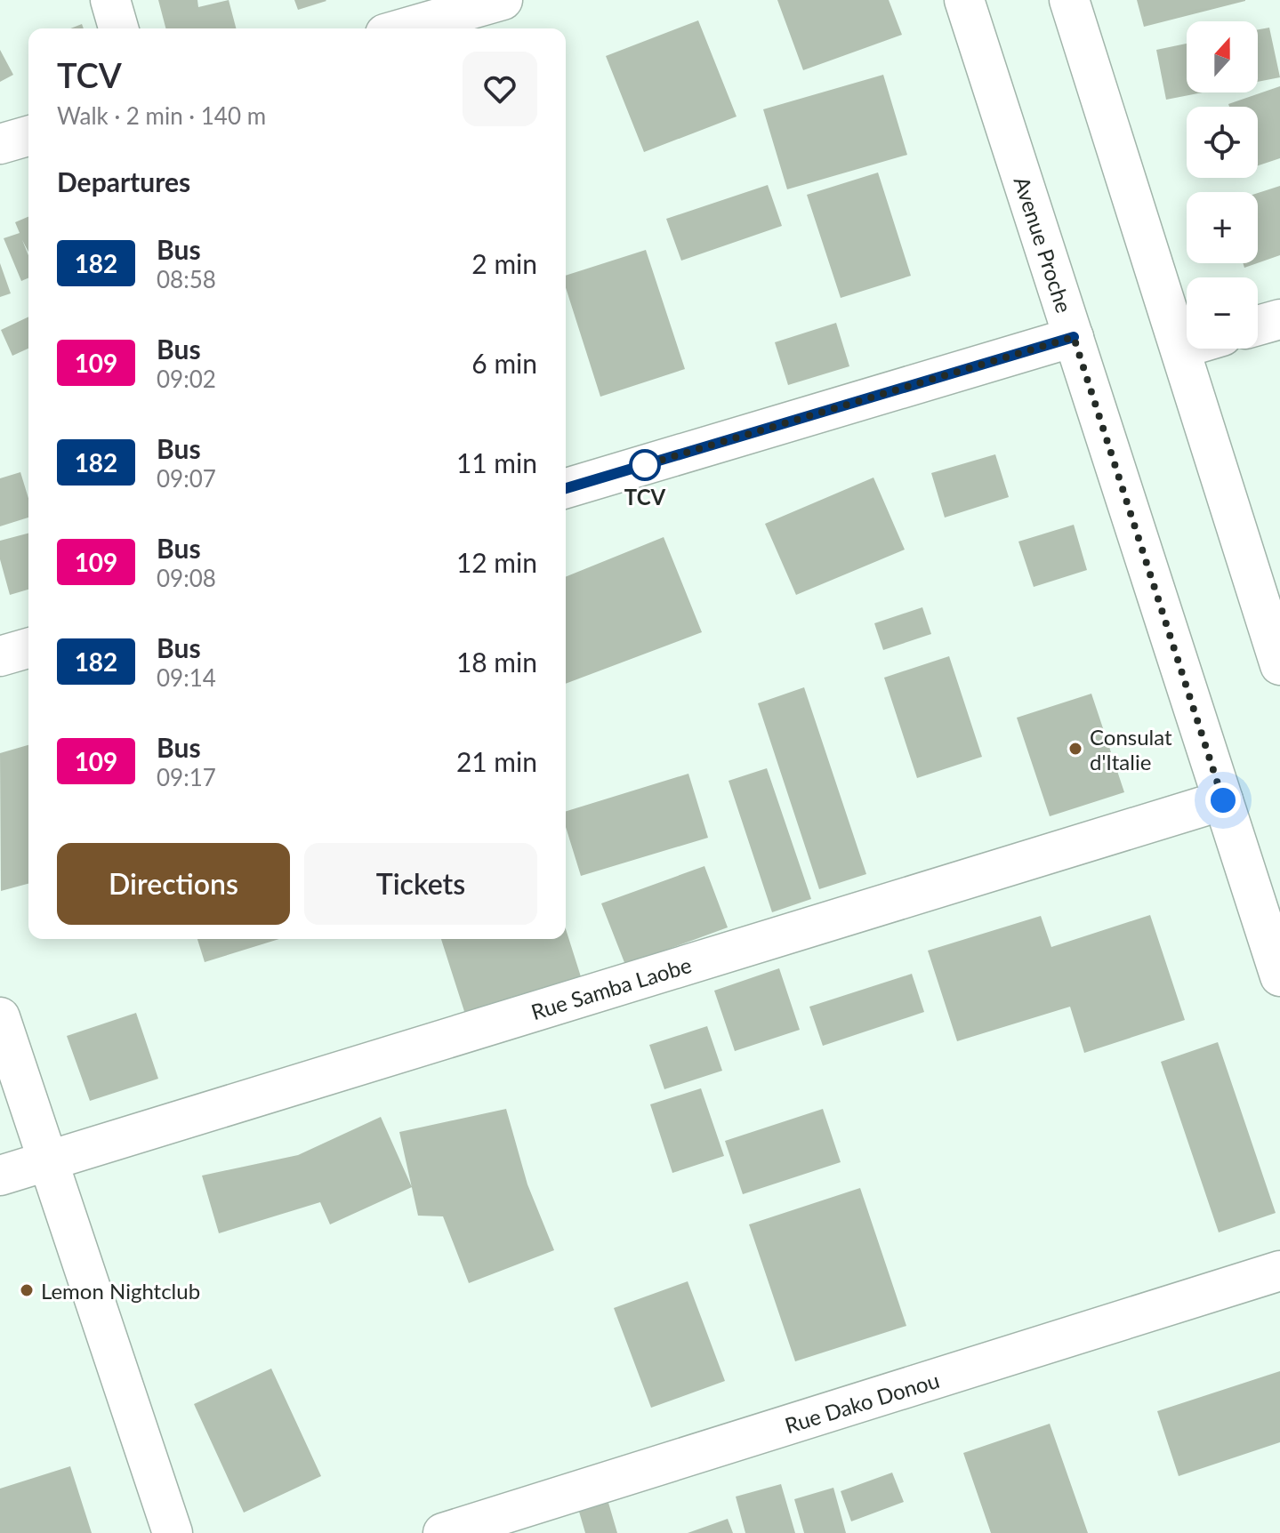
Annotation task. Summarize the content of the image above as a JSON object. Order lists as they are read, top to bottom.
{
  "streets": {
    "street": ["Avenue Proche", "Rue Samba Laobe", "Rue Dako Donou"]
  },
  "crossings": [
    ["Avenue Proche", "Rue Samba Laobe"]
  ],
  "places": ["TCV", "Consulat d'Italie", "Lemon Nightclub"],
  "lines": ["bus line 182"],
  "north": "top",
  "page": {
    "map_buttons": ["+", "−"],
    "heading": [
      ["TCV", "Walk · 2 min · 140 m"],
      "Departures"
    ],
    "list": [
      {
        "mark": "182",
        "name": "Bus",
        "note": "08:58",
        "value": "2 min"
      },
      {
        "mark": "109",
        "name": "Bus",
        "note": "09:02",
        "value": "6 min"
      },
      {
        "mark": "182",
        "name": "Bus",
        "note": "09:07",
        "value": "11 min"
      },
      {
        "mark": "109",
        "name": "Bus",
        "note": "09:08",
        "value": "12 min"
      },
      {
        "mark": "182",
        "name": "Bus",
        "note": "09:14",
        "value": "18 min"
      },
      {
        "mark": "109",
        "name": "Bus",
        "note": "09:17",
        "value": "21 min"
      }
    ],
    "buttons": ["Directions", "Tickets"]
  }
}
